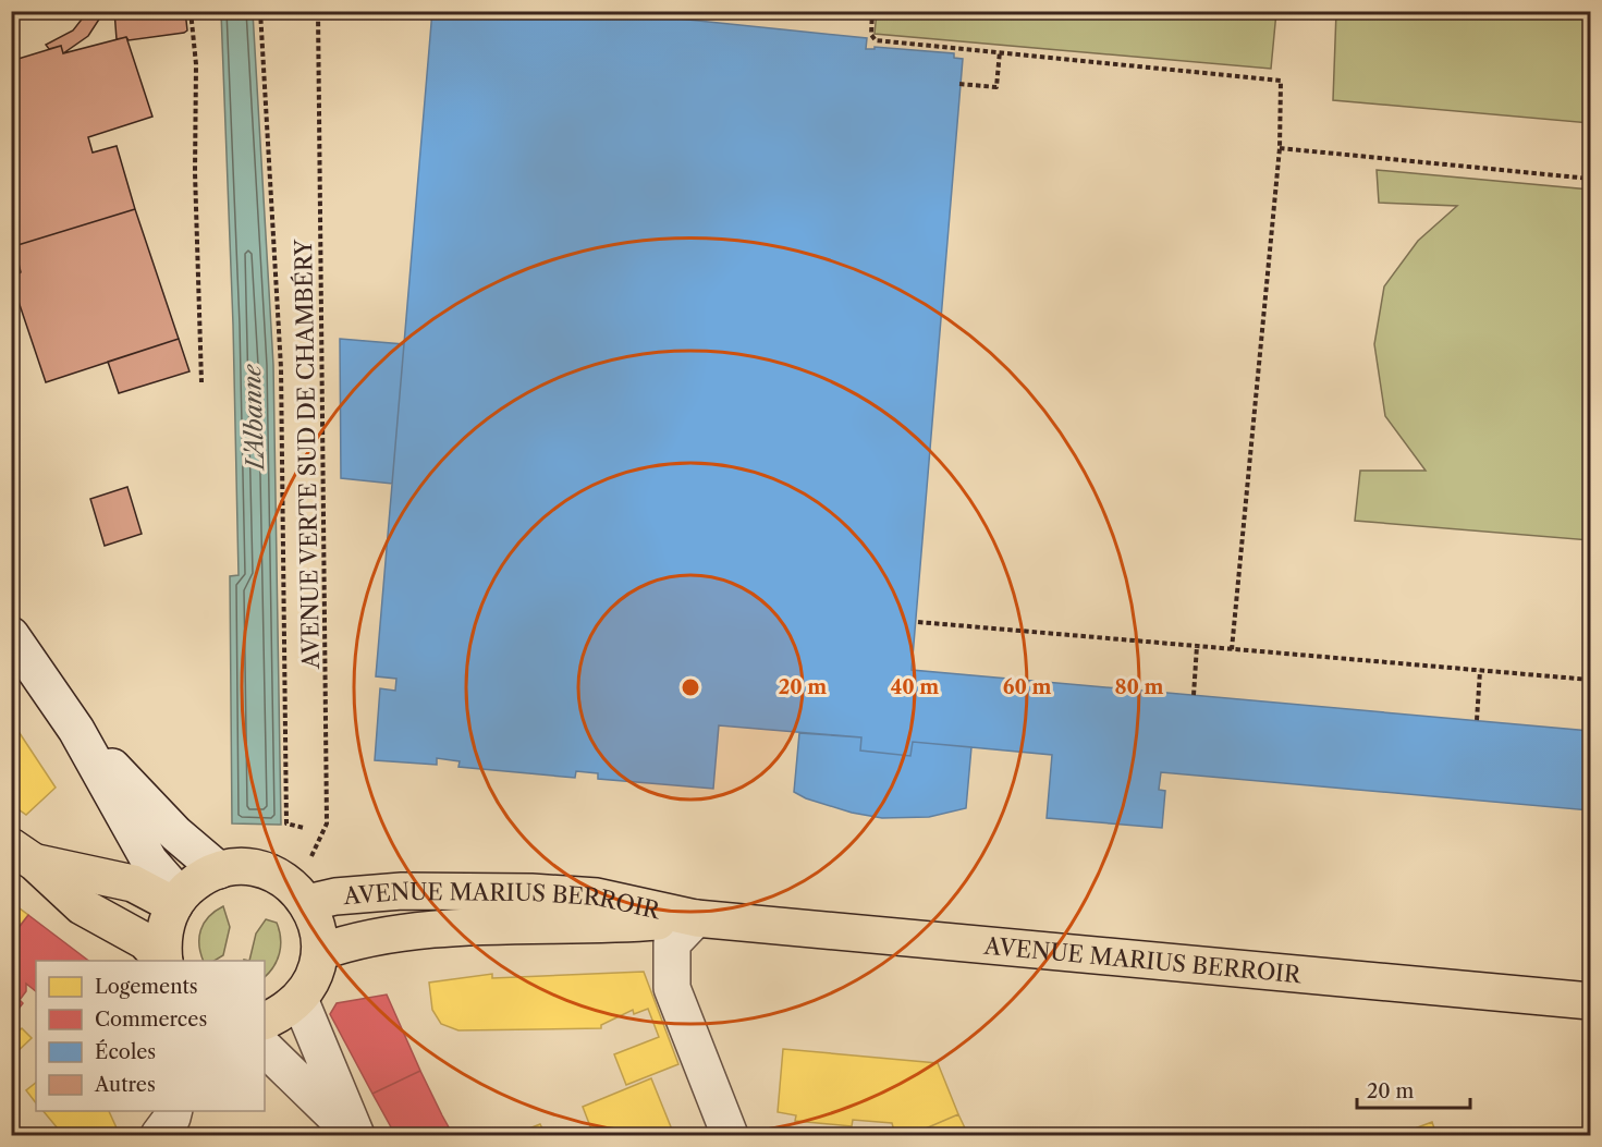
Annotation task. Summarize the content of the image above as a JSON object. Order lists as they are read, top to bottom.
{
  "streets": {
    "main road": ["AVENUE MARIUS BERROIR"],
    "path": ["AVENUE VERTE SUD DE CHAMBÉRY"]
  },
  "crossings": [
    ["AVENUE VERTE SUD DE CHAMBÉRY", "AVENUE MARIUS BERROIR"]
  ],
  "water": ["L'Albanne"],
  "legend": [
    "Logements",
    "Commerces",
    "Écoles",
    "Autres"
  ],
  "scale_bar": "20 m",
  "rings": [
    "20 m",
    "40 m",
    "60 m",
    "80 m"
  ]
}
